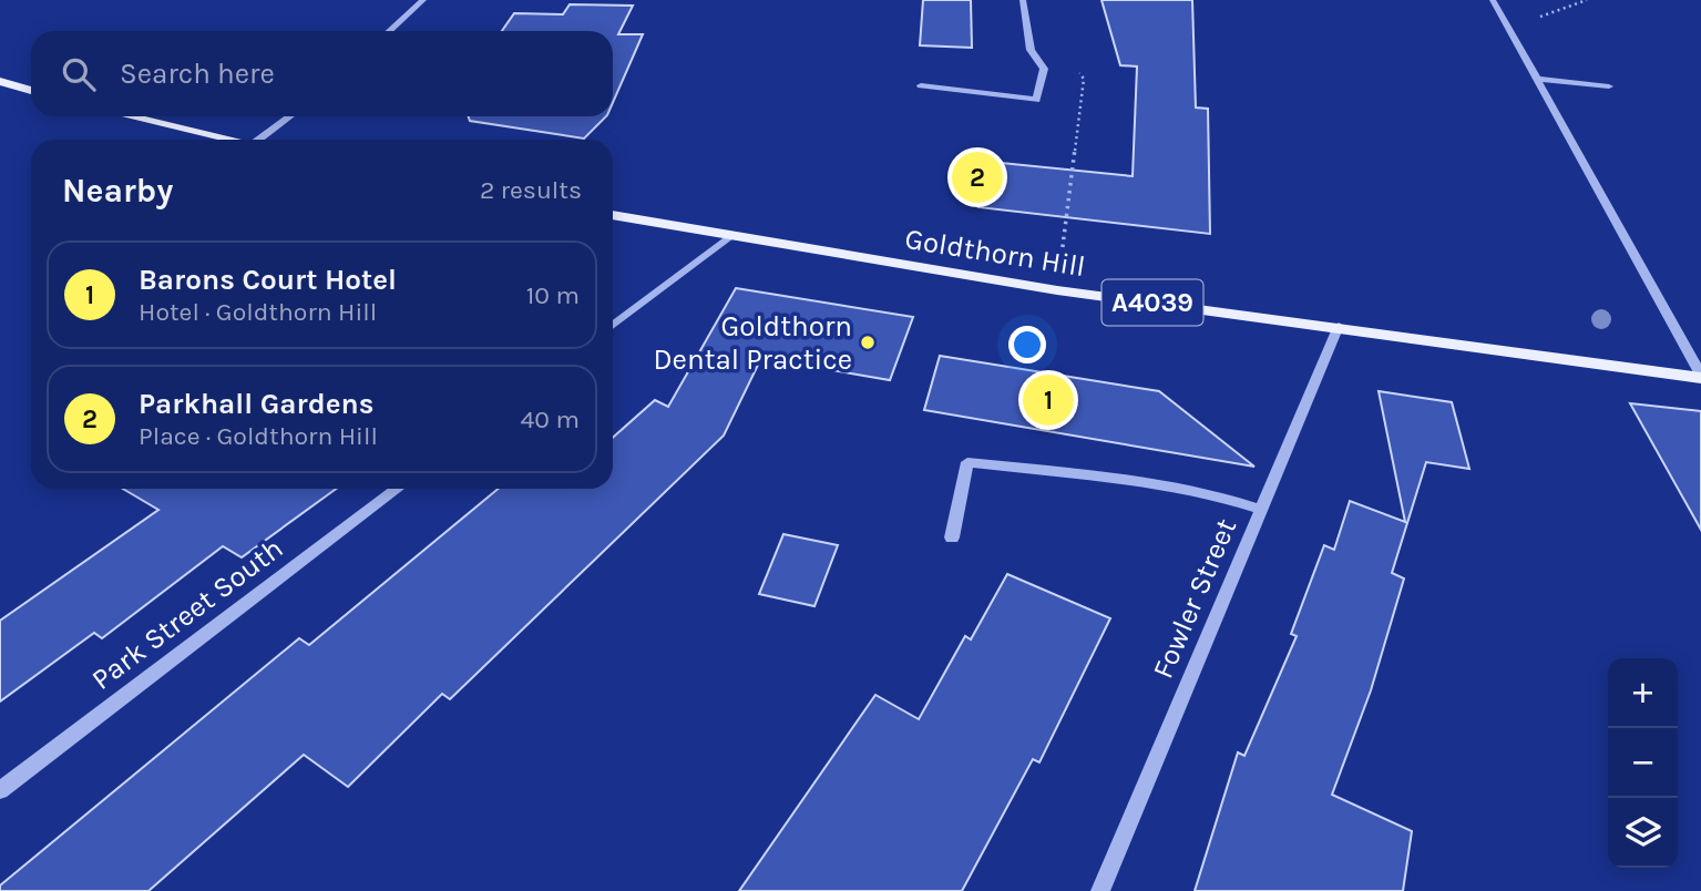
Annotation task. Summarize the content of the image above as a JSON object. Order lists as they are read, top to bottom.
{
  "streets": {
    "main road": ["Goldthorn Hill", "A4039"],
    "street": ["Fowler Street", "Park Street South"]
  },
  "crossings": [
    ["Goldthorn Hill", "Fowler Street"]
  ],
  "places": ["Goldthorn Dental Practice"],
  "page": {
    "search": "Search here",
    "heading": ["Nearby", "2 results"],
    "pins": ["2", "1"],
    "list": [
      {
        "mark": "1",
        "name": "Barons Court Hotel",
        "note": "Hotel · Goldthorn Hill",
        "value": "10 m"
      },
      {
        "mark": "2",
        "name": "Parkhall Gardens",
        "note": "Place · Goldthorn Hill",
        "value": "40 m"
      }
    ],
    "map_buttons": ["+", "−"]
  }
}
